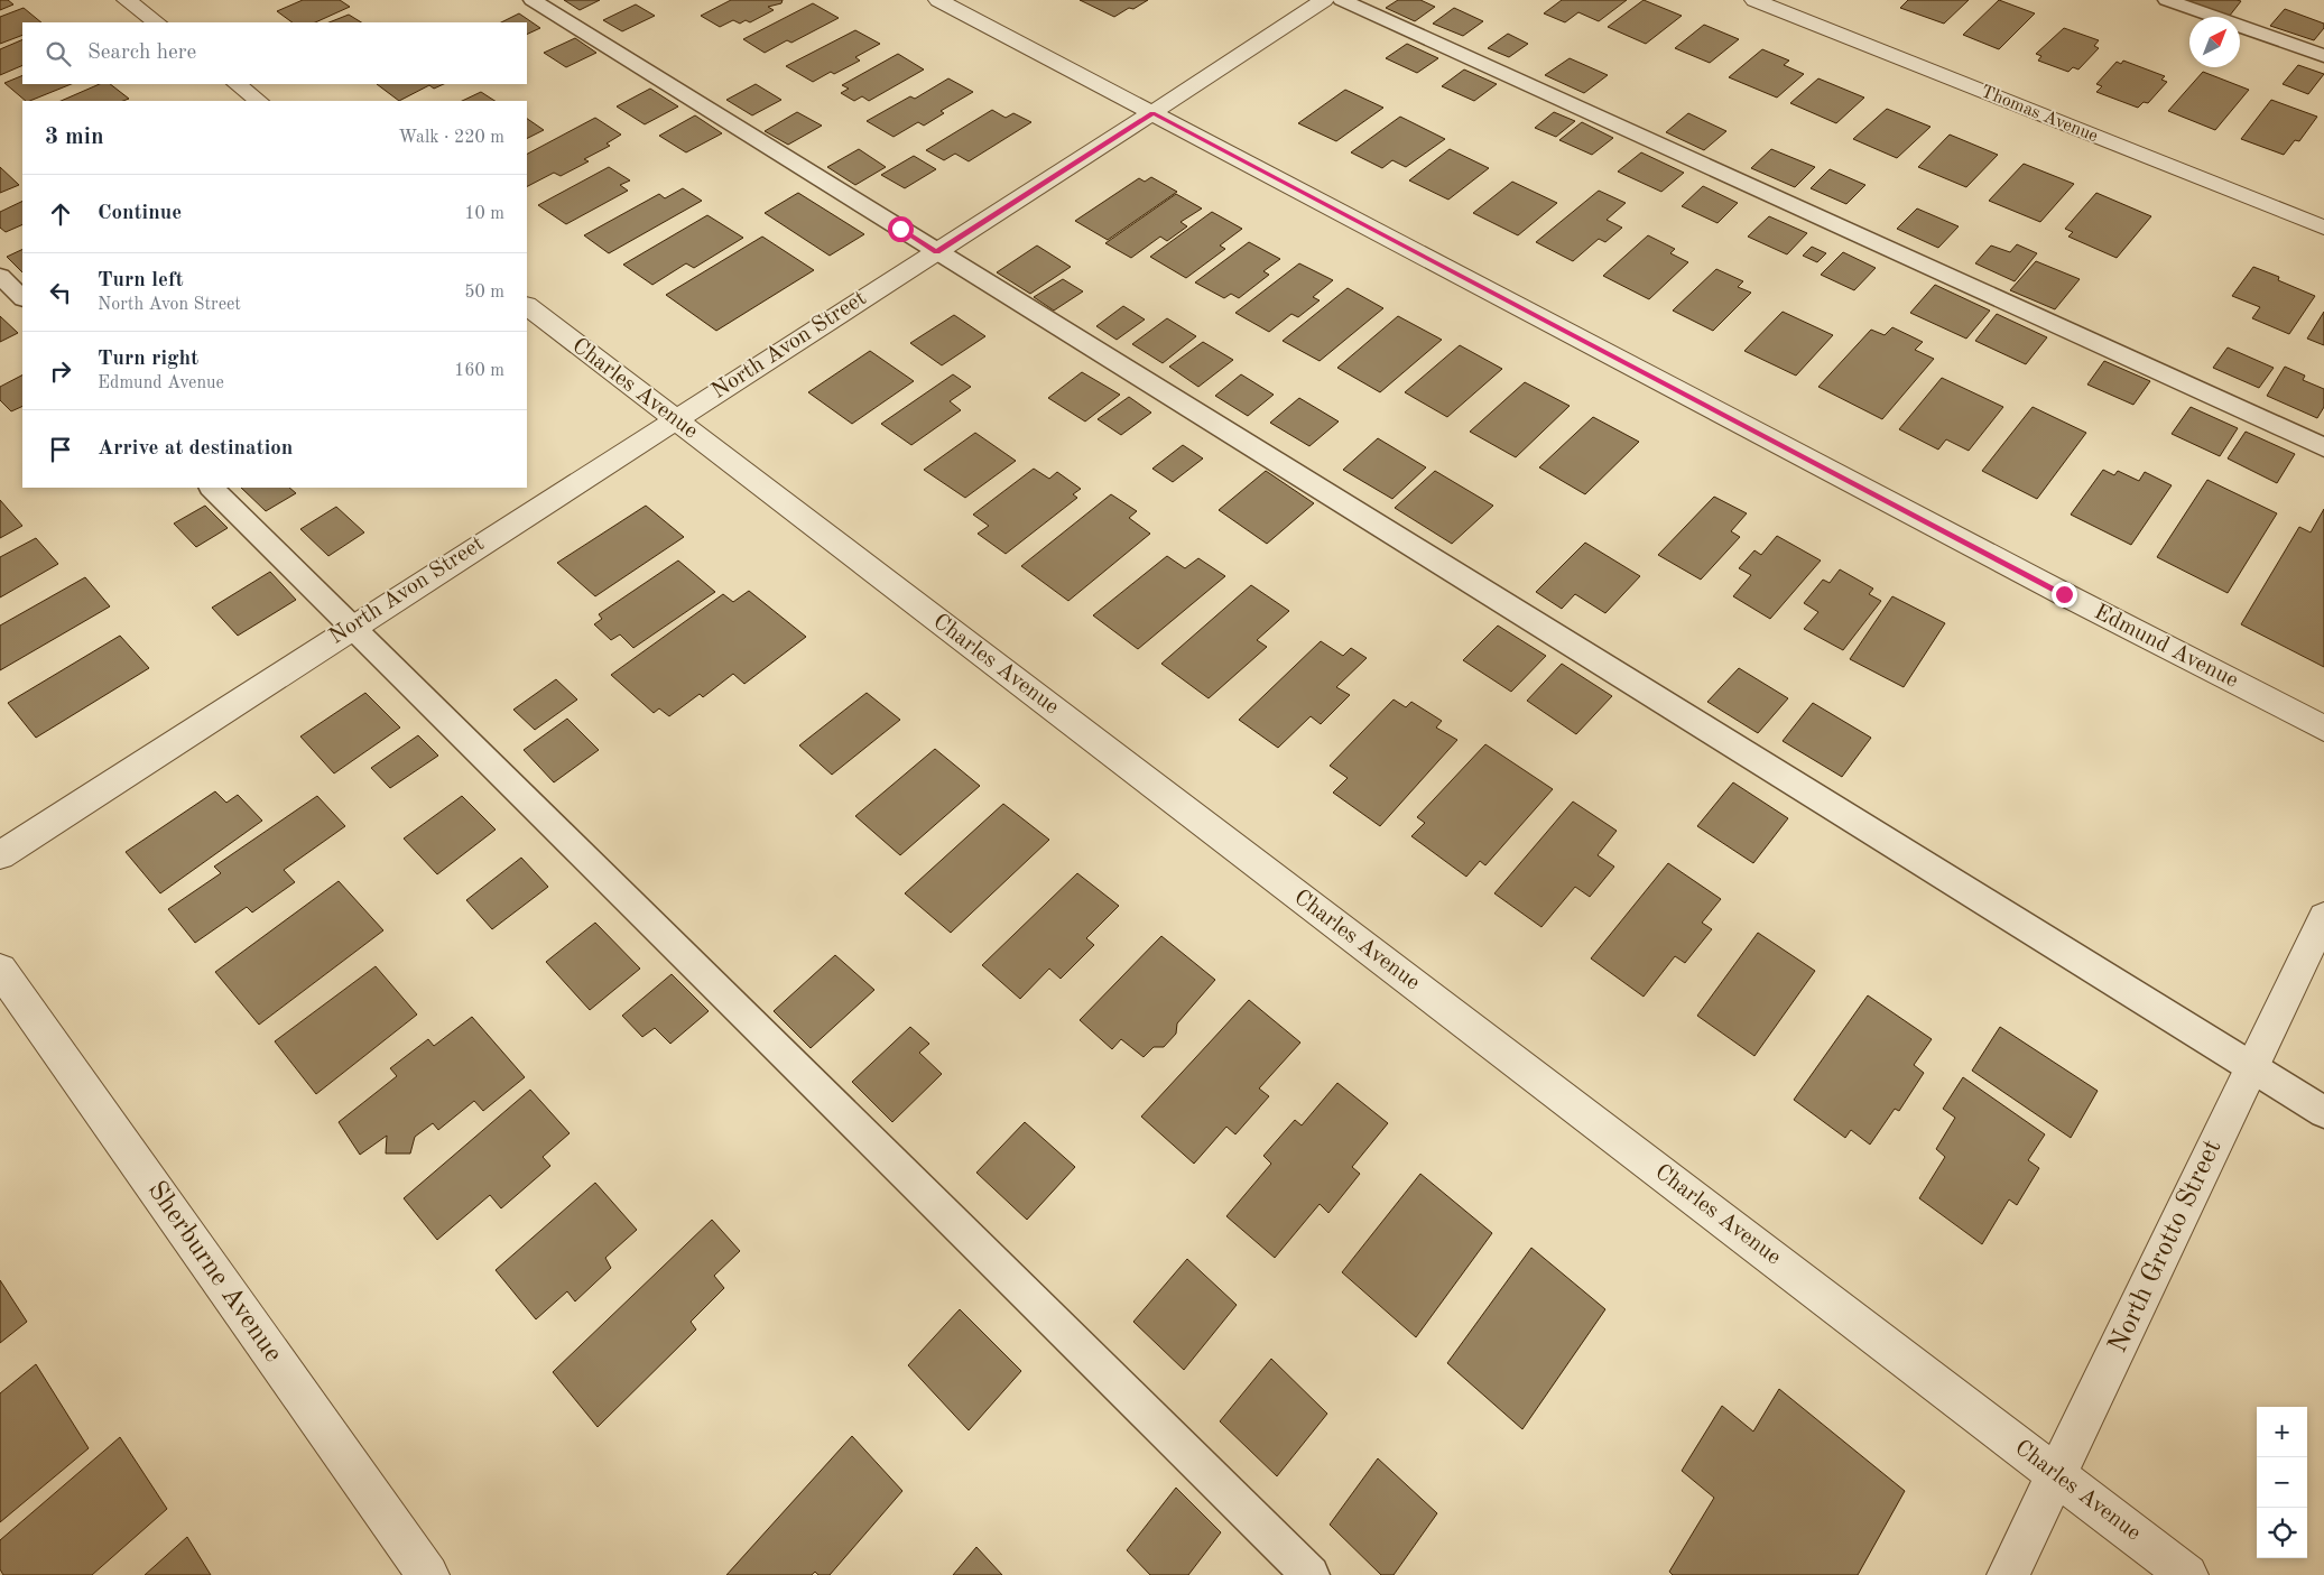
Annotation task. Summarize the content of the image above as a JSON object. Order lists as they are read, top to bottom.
{
  "streets": {
    "street": [
      "Thomas Avenue",
      "North Avon Street",
      "Charles Avenue",
      "Edmund Avenue",
      "North Grotto Street",
      "Sherburne Avenue"
    ]
  },
  "crossings": [
    ["North Avon Street", "Charles Avenue"],
    ["North Avon Street", "Edmund Avenue"],
    ["Charles Avenue", "North Grotto Street"]
  ],
  "north": "top right",
  "page": {
    "search": "Search here",
    "heading": ["3 min", "Walk · 220 m"],
    "list": [
      ["Continue", "10 m"],
      ["Turn left", "North Avon Street", "50 m"],
      ["Turn right", "Edmund Avenue", "160 m"],
      "Arrive at destination"
    ],
    "map_buttons": ["+", "−"]
  }
}
